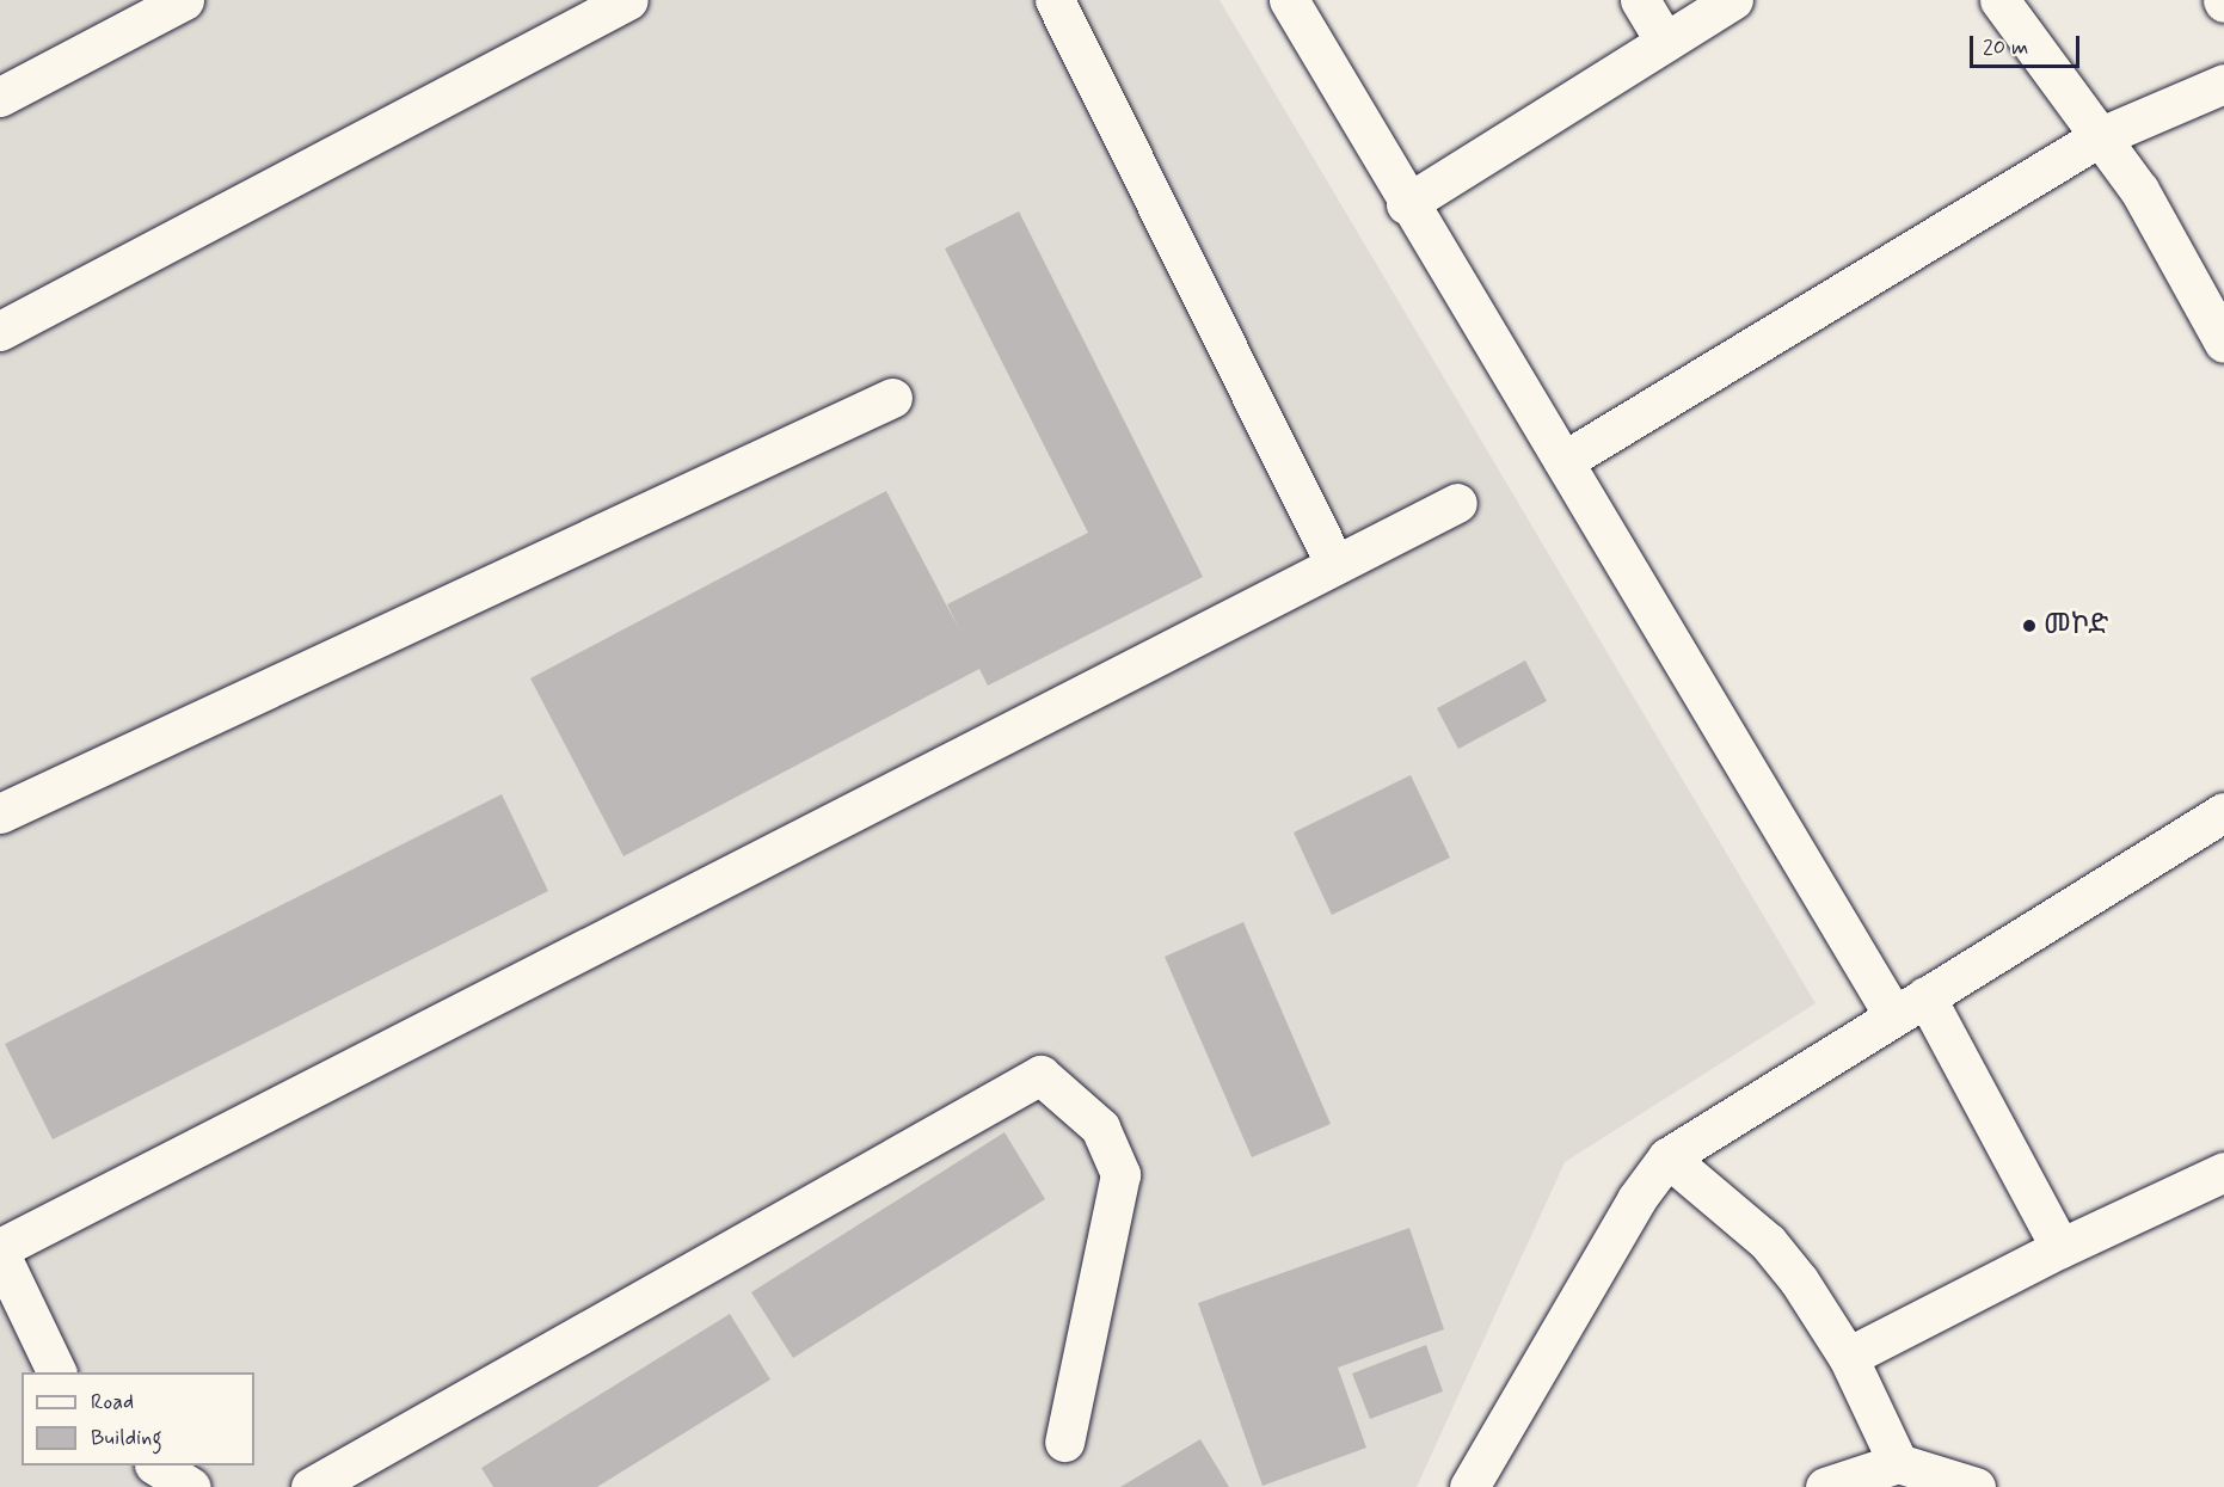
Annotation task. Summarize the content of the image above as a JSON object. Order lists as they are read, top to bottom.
{
  "places": ["መኮድ"],
  "legend": ["Road", "Building"],
  "scale_bar": "20 m"
}
